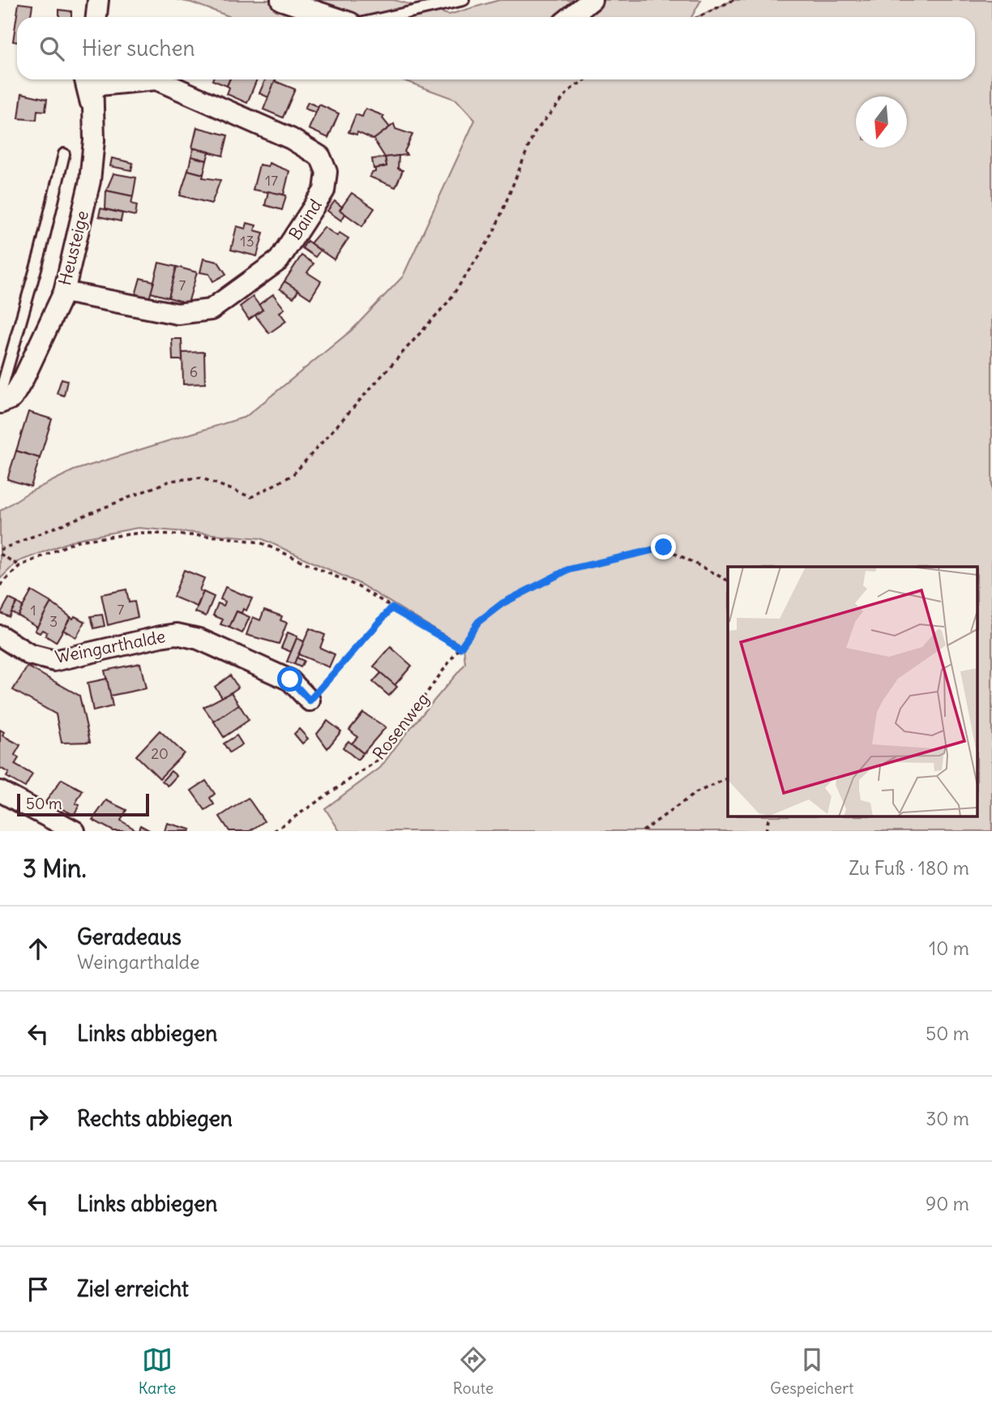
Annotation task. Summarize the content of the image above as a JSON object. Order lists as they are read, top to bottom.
{
  "streets": {
    "street": ["Baind", "Heusteige", "Weingarthalde"],
    "path": ["Rosenweg"]
  },
  "crossings": [
    ["Baind", "Heusteige"]
  ],
  "house_numbers": [
    "17",
    "13",
    "7",
    "6",
    "7",
    "1",
    "3",
    "20"
  ],
  "scale_bar": "50 m",
  "north": "bottom",
  "page": {
    "search": "Hier suchen",
    "scale": "50 m",
    "heading": ["3 Min.", "Zu Fuß · 180 m"],
    "list": [
      ["Geradeaus", "Weingarthalde", "10 m"],
      ["Links abbiegen", "50 m"],
      ["Rechts abbiegen", "30 m"],
      ["Links abbiegen", "90 m"],
      "Ziel erreicht"
    ],
    "nav": ["Karte", "Route", "Gespeichert"]
  }
}
